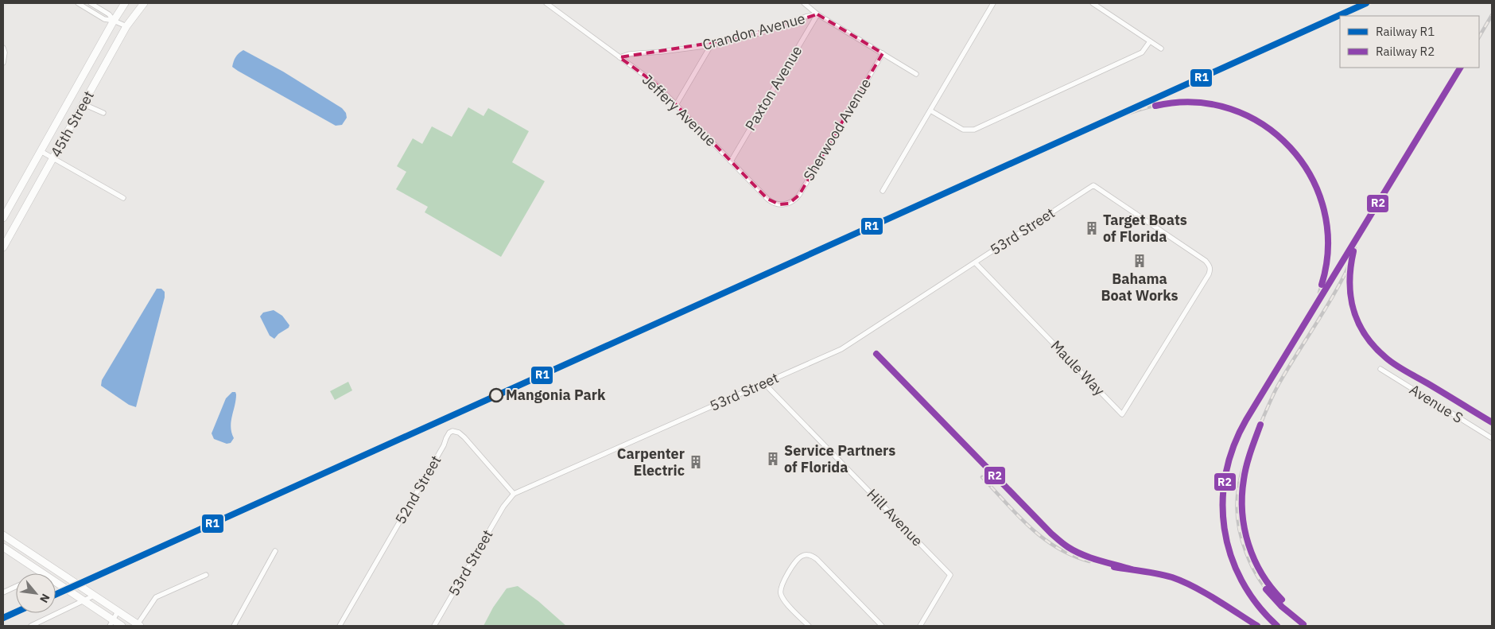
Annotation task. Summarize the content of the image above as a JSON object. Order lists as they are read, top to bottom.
{
  "streets": {
    "main road": ["45th Street"],
    "street": [
      "Crandon Avenue",
      "Paxton Avenue",
      "Jeffery Avenue",
      "Sherwood Avenue",
      "53rd Street",
      "Maule Way",
      "Avenue S",
      "52nd Street",
      "Hill Avenue"
    ]
  },
  "crossings": [
    ["Crandon Avenue", "Paxton Avenue"],
    ["Crandon Avenue", "Jeffery Avenue"],
    ["Paxton Avenue", "Jeffery Avenue"],
    ["Jeffery Avenue", "Sherwood Avenue"],
    ["53rd Street", "Maule Way"],
    ["53rd Street", "52nd Street"],
    ["53rd Street", "Hill Avenue"]
  ],
  "places": {
    "building": [
      "Target Boats of Florida",
      "Bahama Boat Works",
      "Service Partners of Florida",
      "Carpenter Electric"
    ],
    "other": ["Mangonia Park"]
  },
  "lines": ["rail line R1", "rail line R2"],
  "legend": ["Railway R1", "Railway R2"],
  "north": "bottom right"
}
